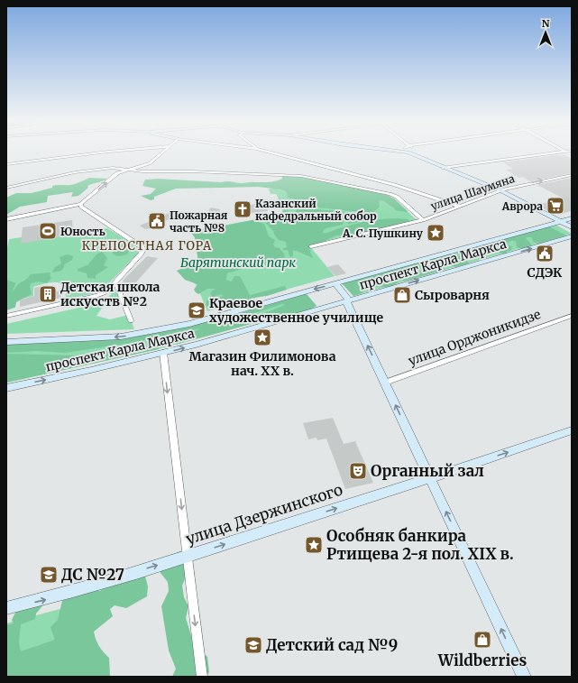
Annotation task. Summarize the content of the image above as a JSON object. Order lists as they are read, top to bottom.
{
  "streets": {
    "main road": ["проспект Карла Маркса", "улица Дзержинского"],
    "street": ["улица Шаумяна", "улица Орджоникидзе"]
  },
  "one_way": ["улица Дзержинского"],
  "districts": ["КРЕПОСТНАЯ ГОРА"],
  "parks": ["Барятинский парк"],
  "places": {
    "supermarket": ["Аврора"],
    "church": ["Казанский кафедральный собор"],
    "public building": ["Пожарная часть №8", "СДЭК"],
    "sports": ["Юность"],
    "place": ["А. С. Пушкину", "Магазин Филимонова нач. ХХ в.", "Особняк банкира Ртищева 2-я пол. XIX в."],
    "building": ["Детская школа искусств №2"],
    "shop": ["Сыроварня", "Wildberries"],
    "school or university": ["Краевое художественное училище", "ДС №27", "Детский сад №9"],
    "theatre": ["Органный зал"]
  },
  "north": "top"
}
